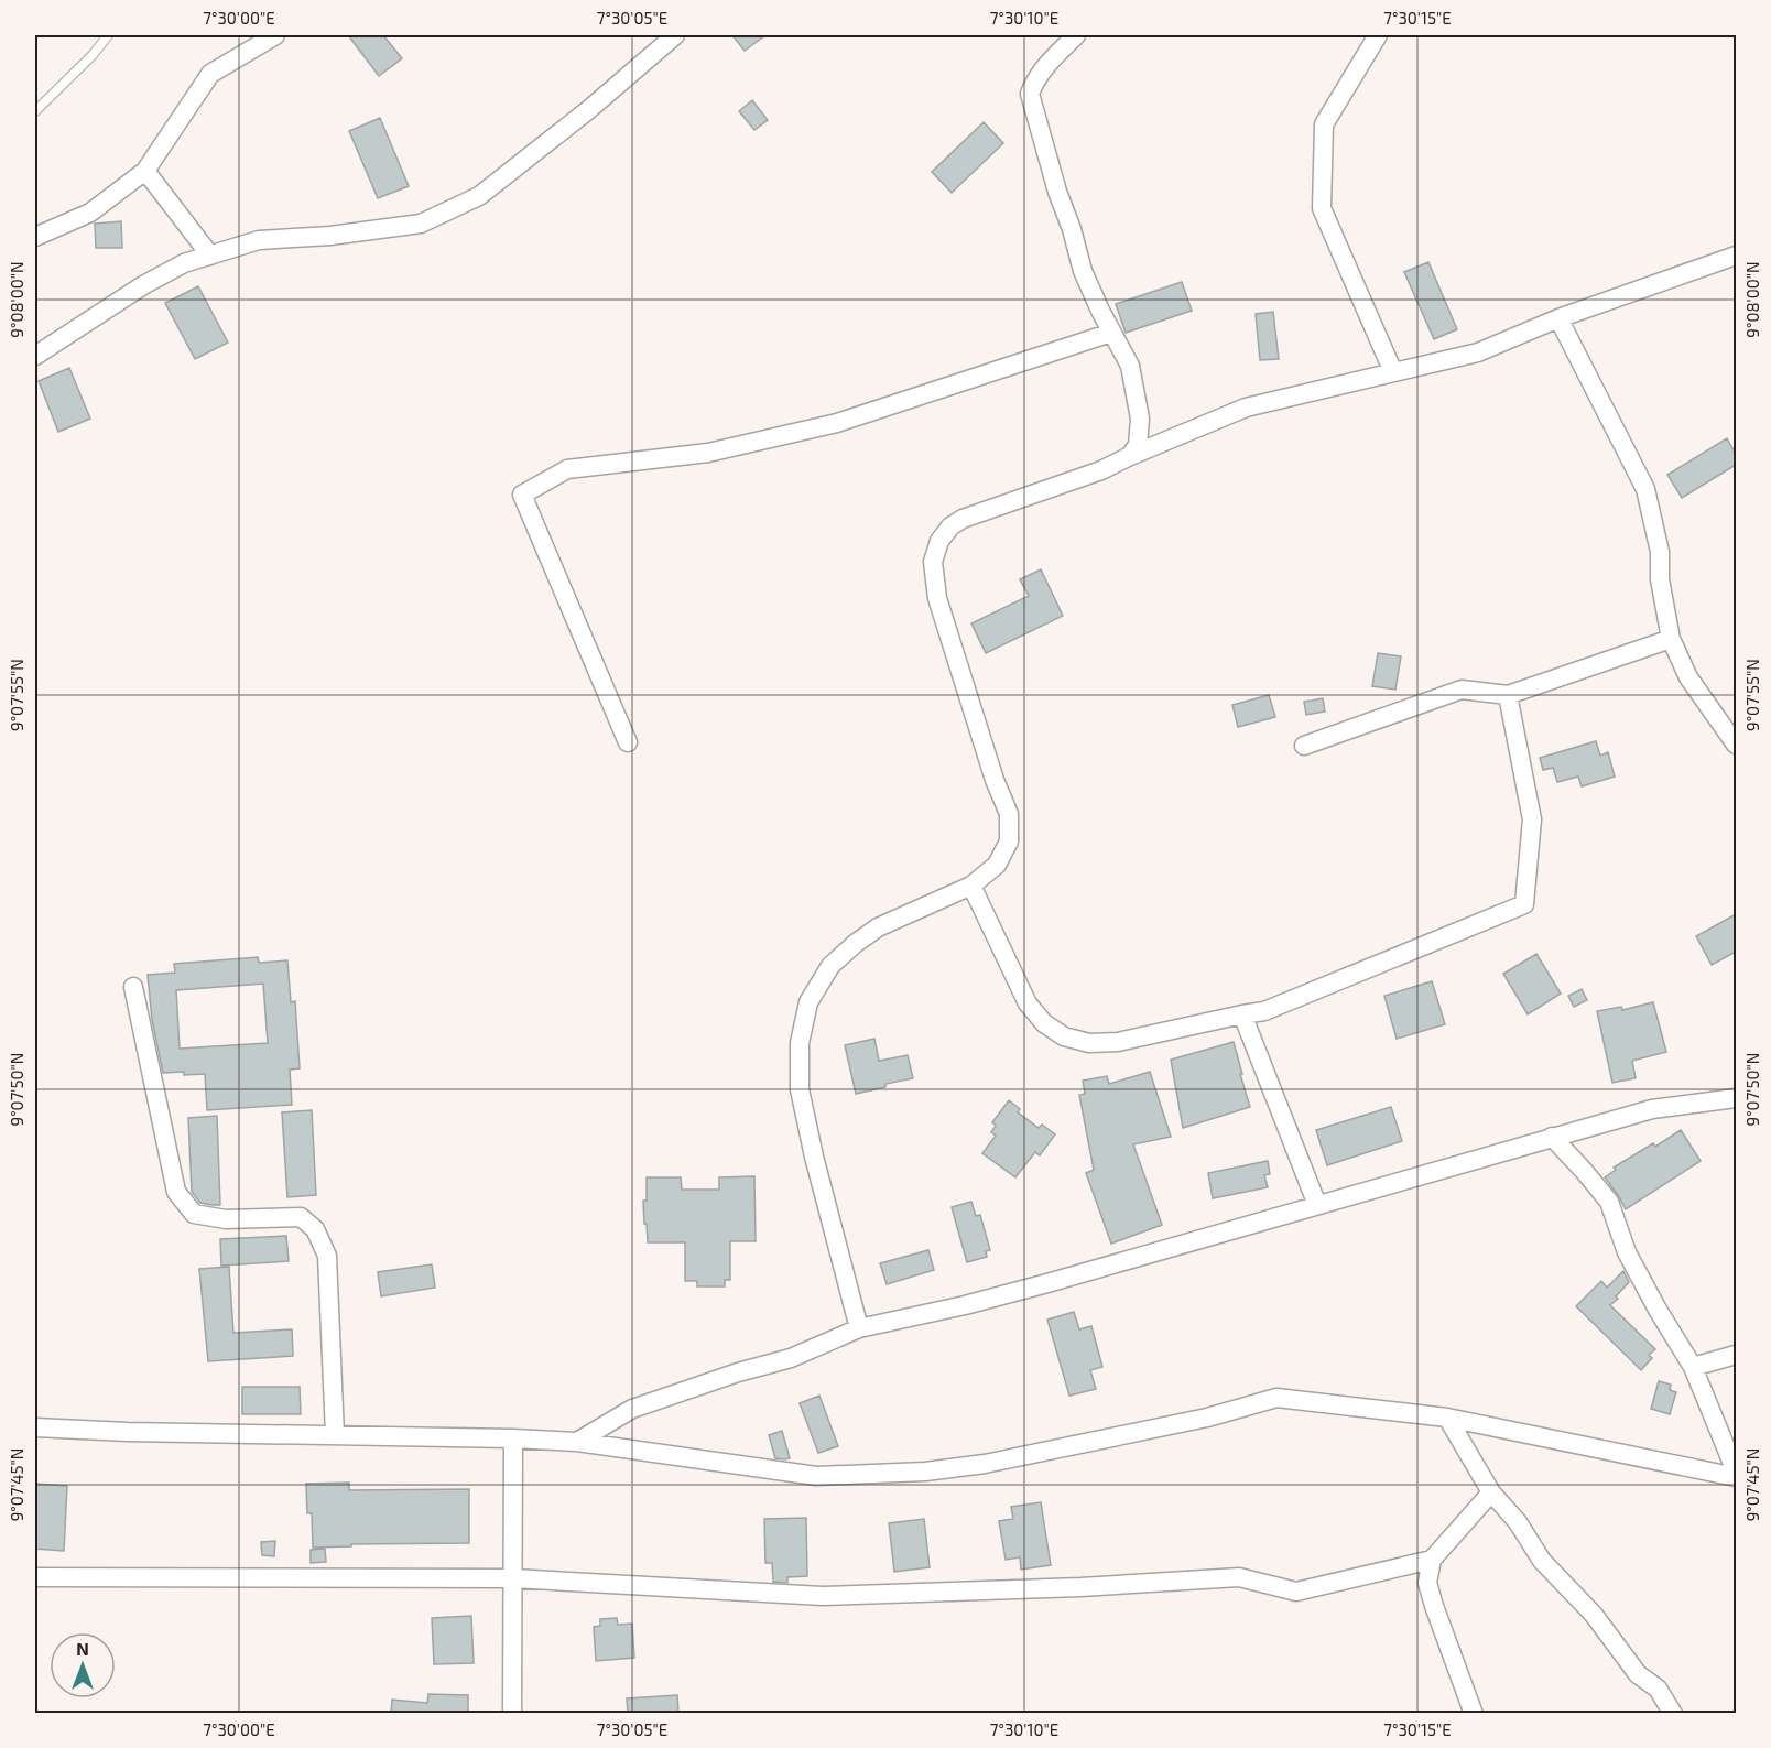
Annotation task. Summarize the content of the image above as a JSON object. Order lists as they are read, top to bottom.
{
  "north": "top",
  "coordinates": [
    "7°30'00\"E",
    "7°30'05\"E",
    "7°30'10\"E",
    "7°30'15\"E",
    "9°08'00\"N",
    "9°07'55\"N",
    "9°07'50\"N",
    "9°07'45\"N"
  ]
}
